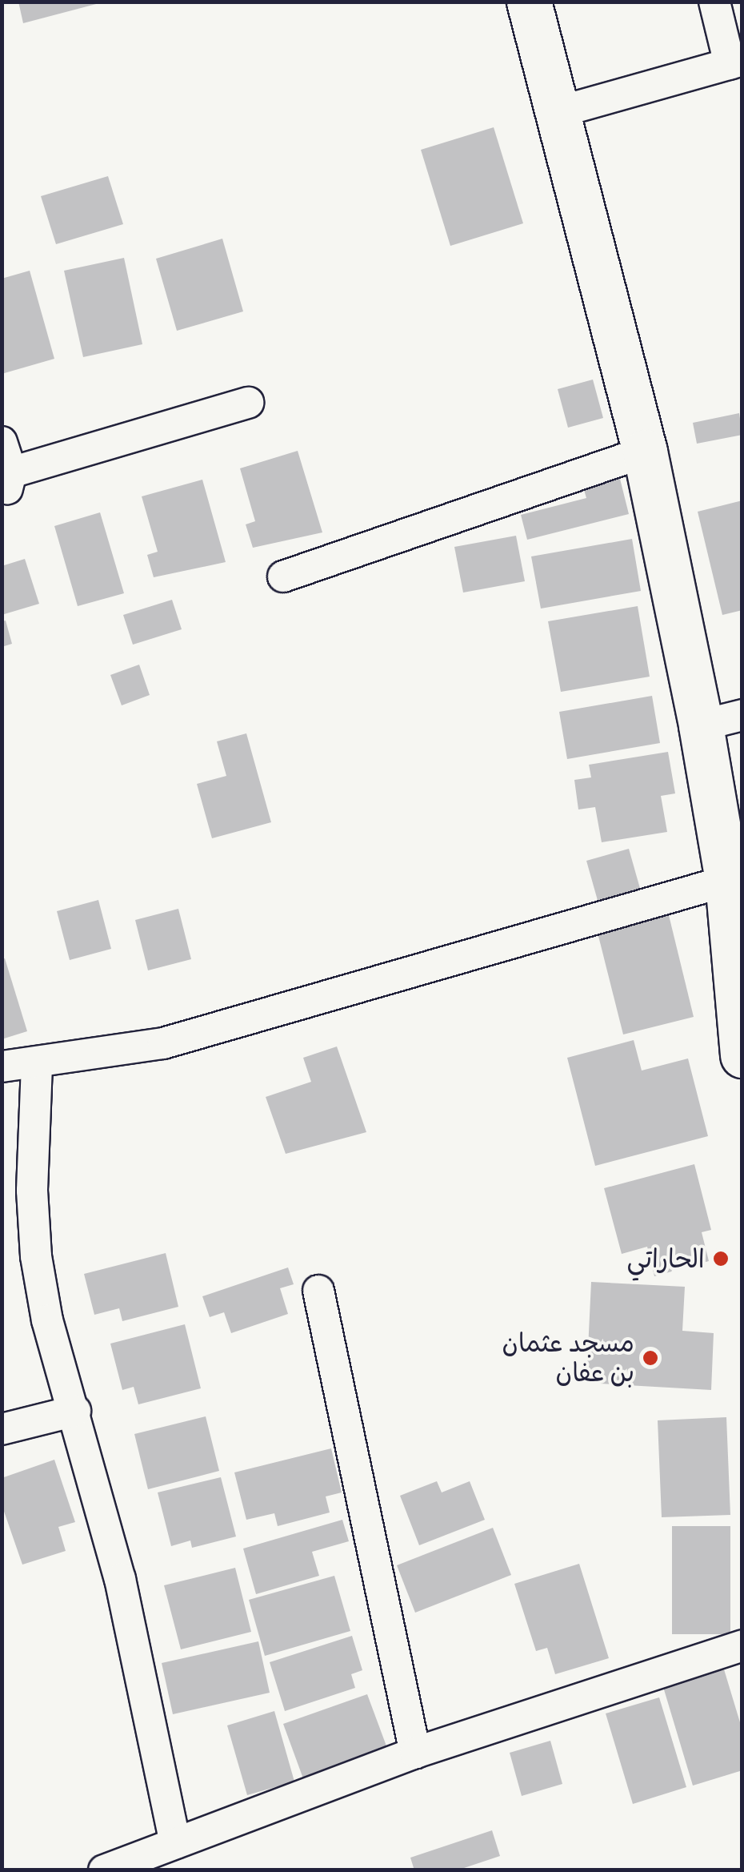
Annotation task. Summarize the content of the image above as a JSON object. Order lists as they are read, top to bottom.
{
  "places": ["الحاراتي", "مسجد عثمان بن عفان"]
}
